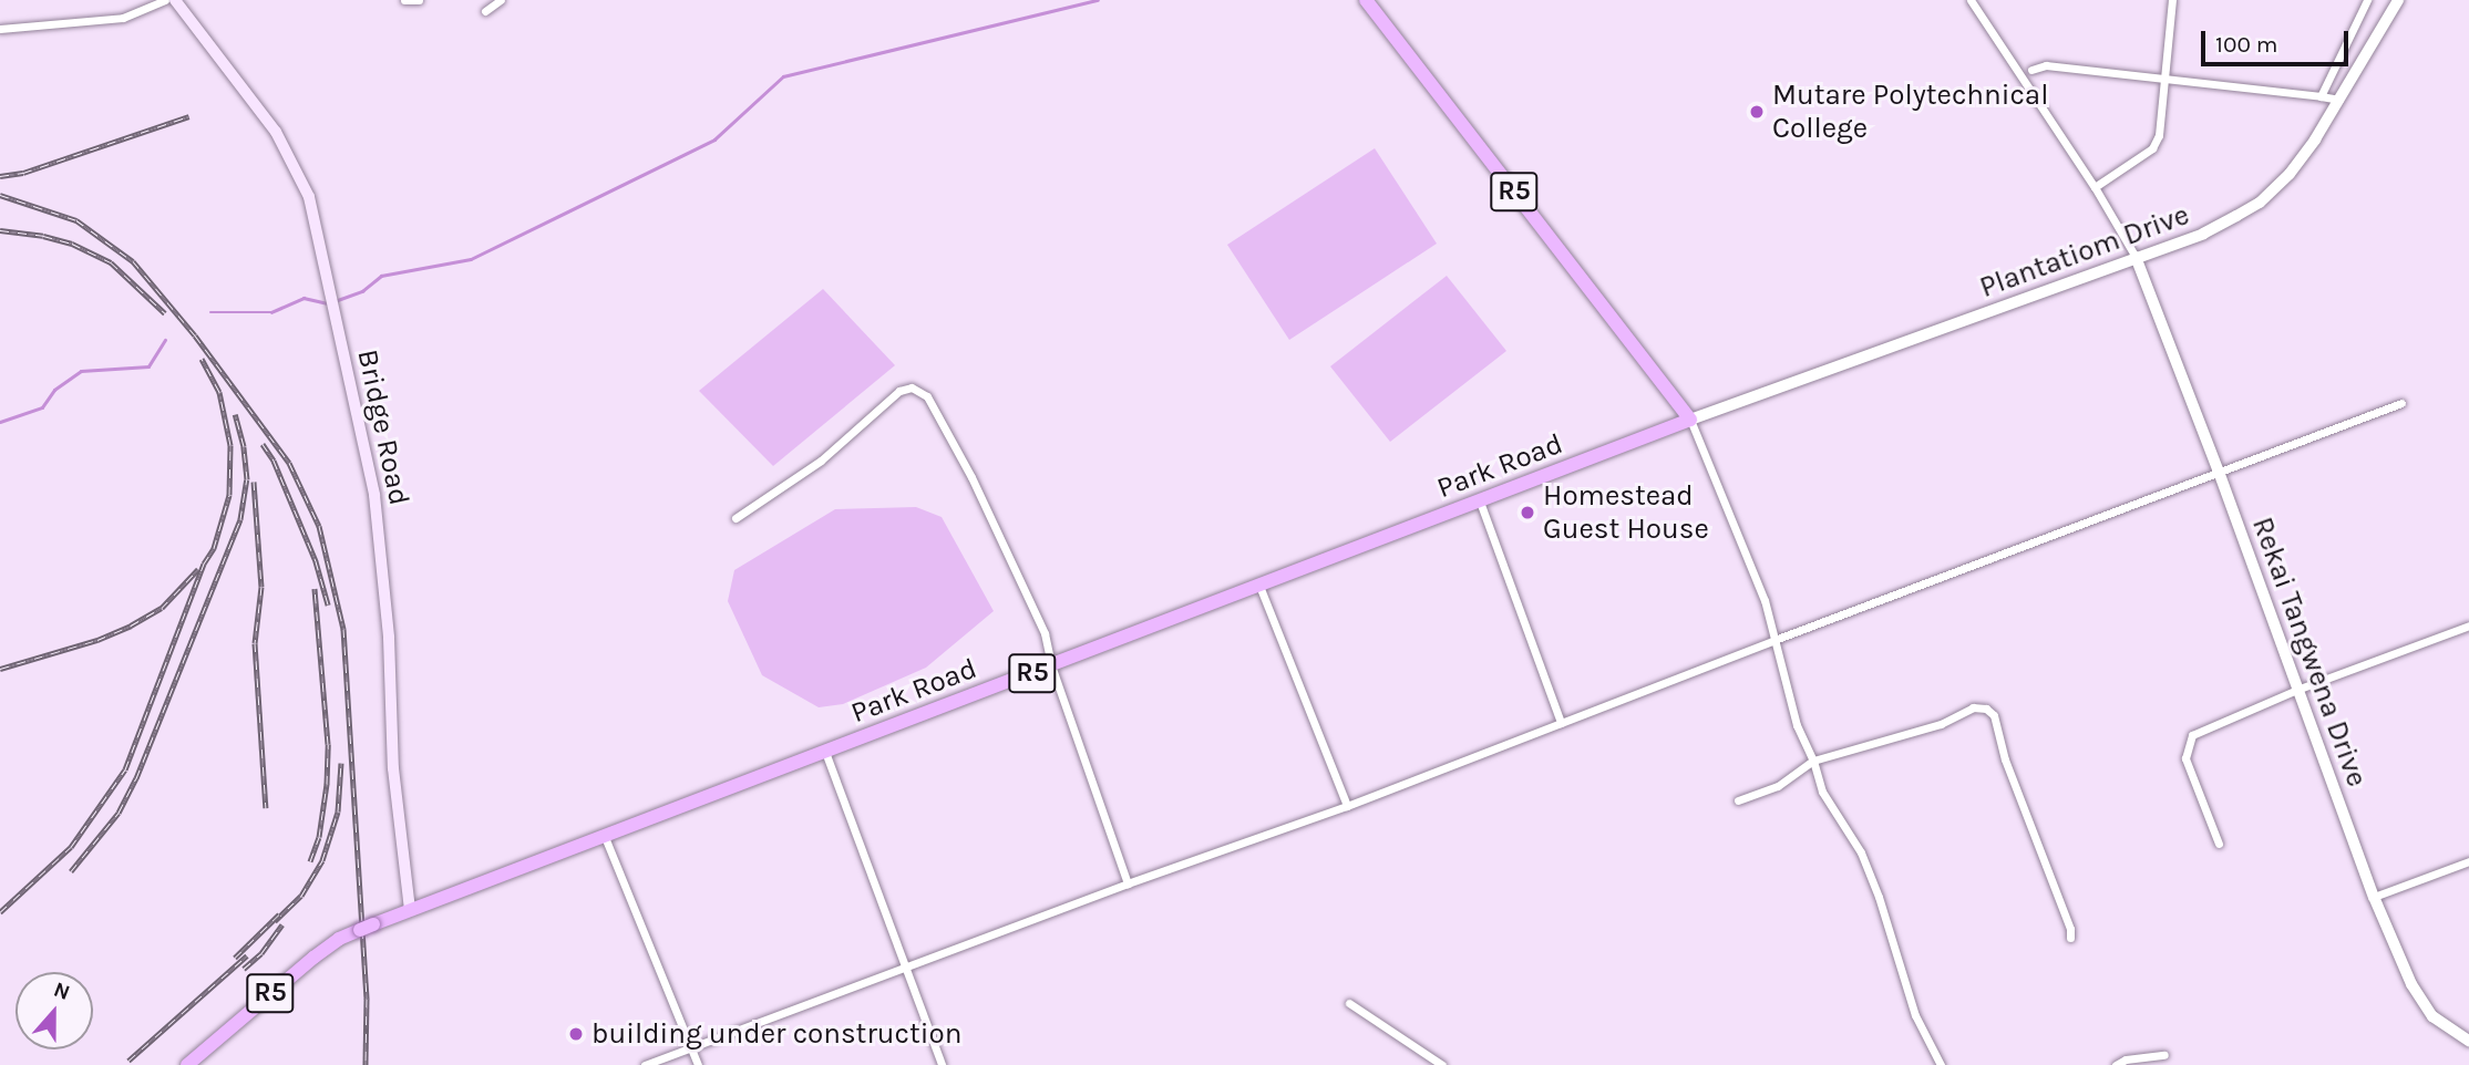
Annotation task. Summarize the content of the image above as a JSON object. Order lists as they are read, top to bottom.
{
  "streets": {
    "highway": ["R5", "Park Road"],
    "main road": ["Bridge Road"],
    "street": ["Plantatiom Drive", "Rekai Tangwena Drive"]
  },
  "crossings": [
    ["R5", "Plantatiom Drive"],
    ["R5", "Park Road"],
    ["Plantatiom Drive", "Park Road"],
    ["Plantatiom Drive", "Rekai Tangwena Drive"],
    ["Bridge Road", "Park Road"]
  ],
  "places": ["Mutare Polytechnical College", "Homestead Guest House", "building under construction"],
  "scale_bar": "100 m",
  "north": "top"
}
